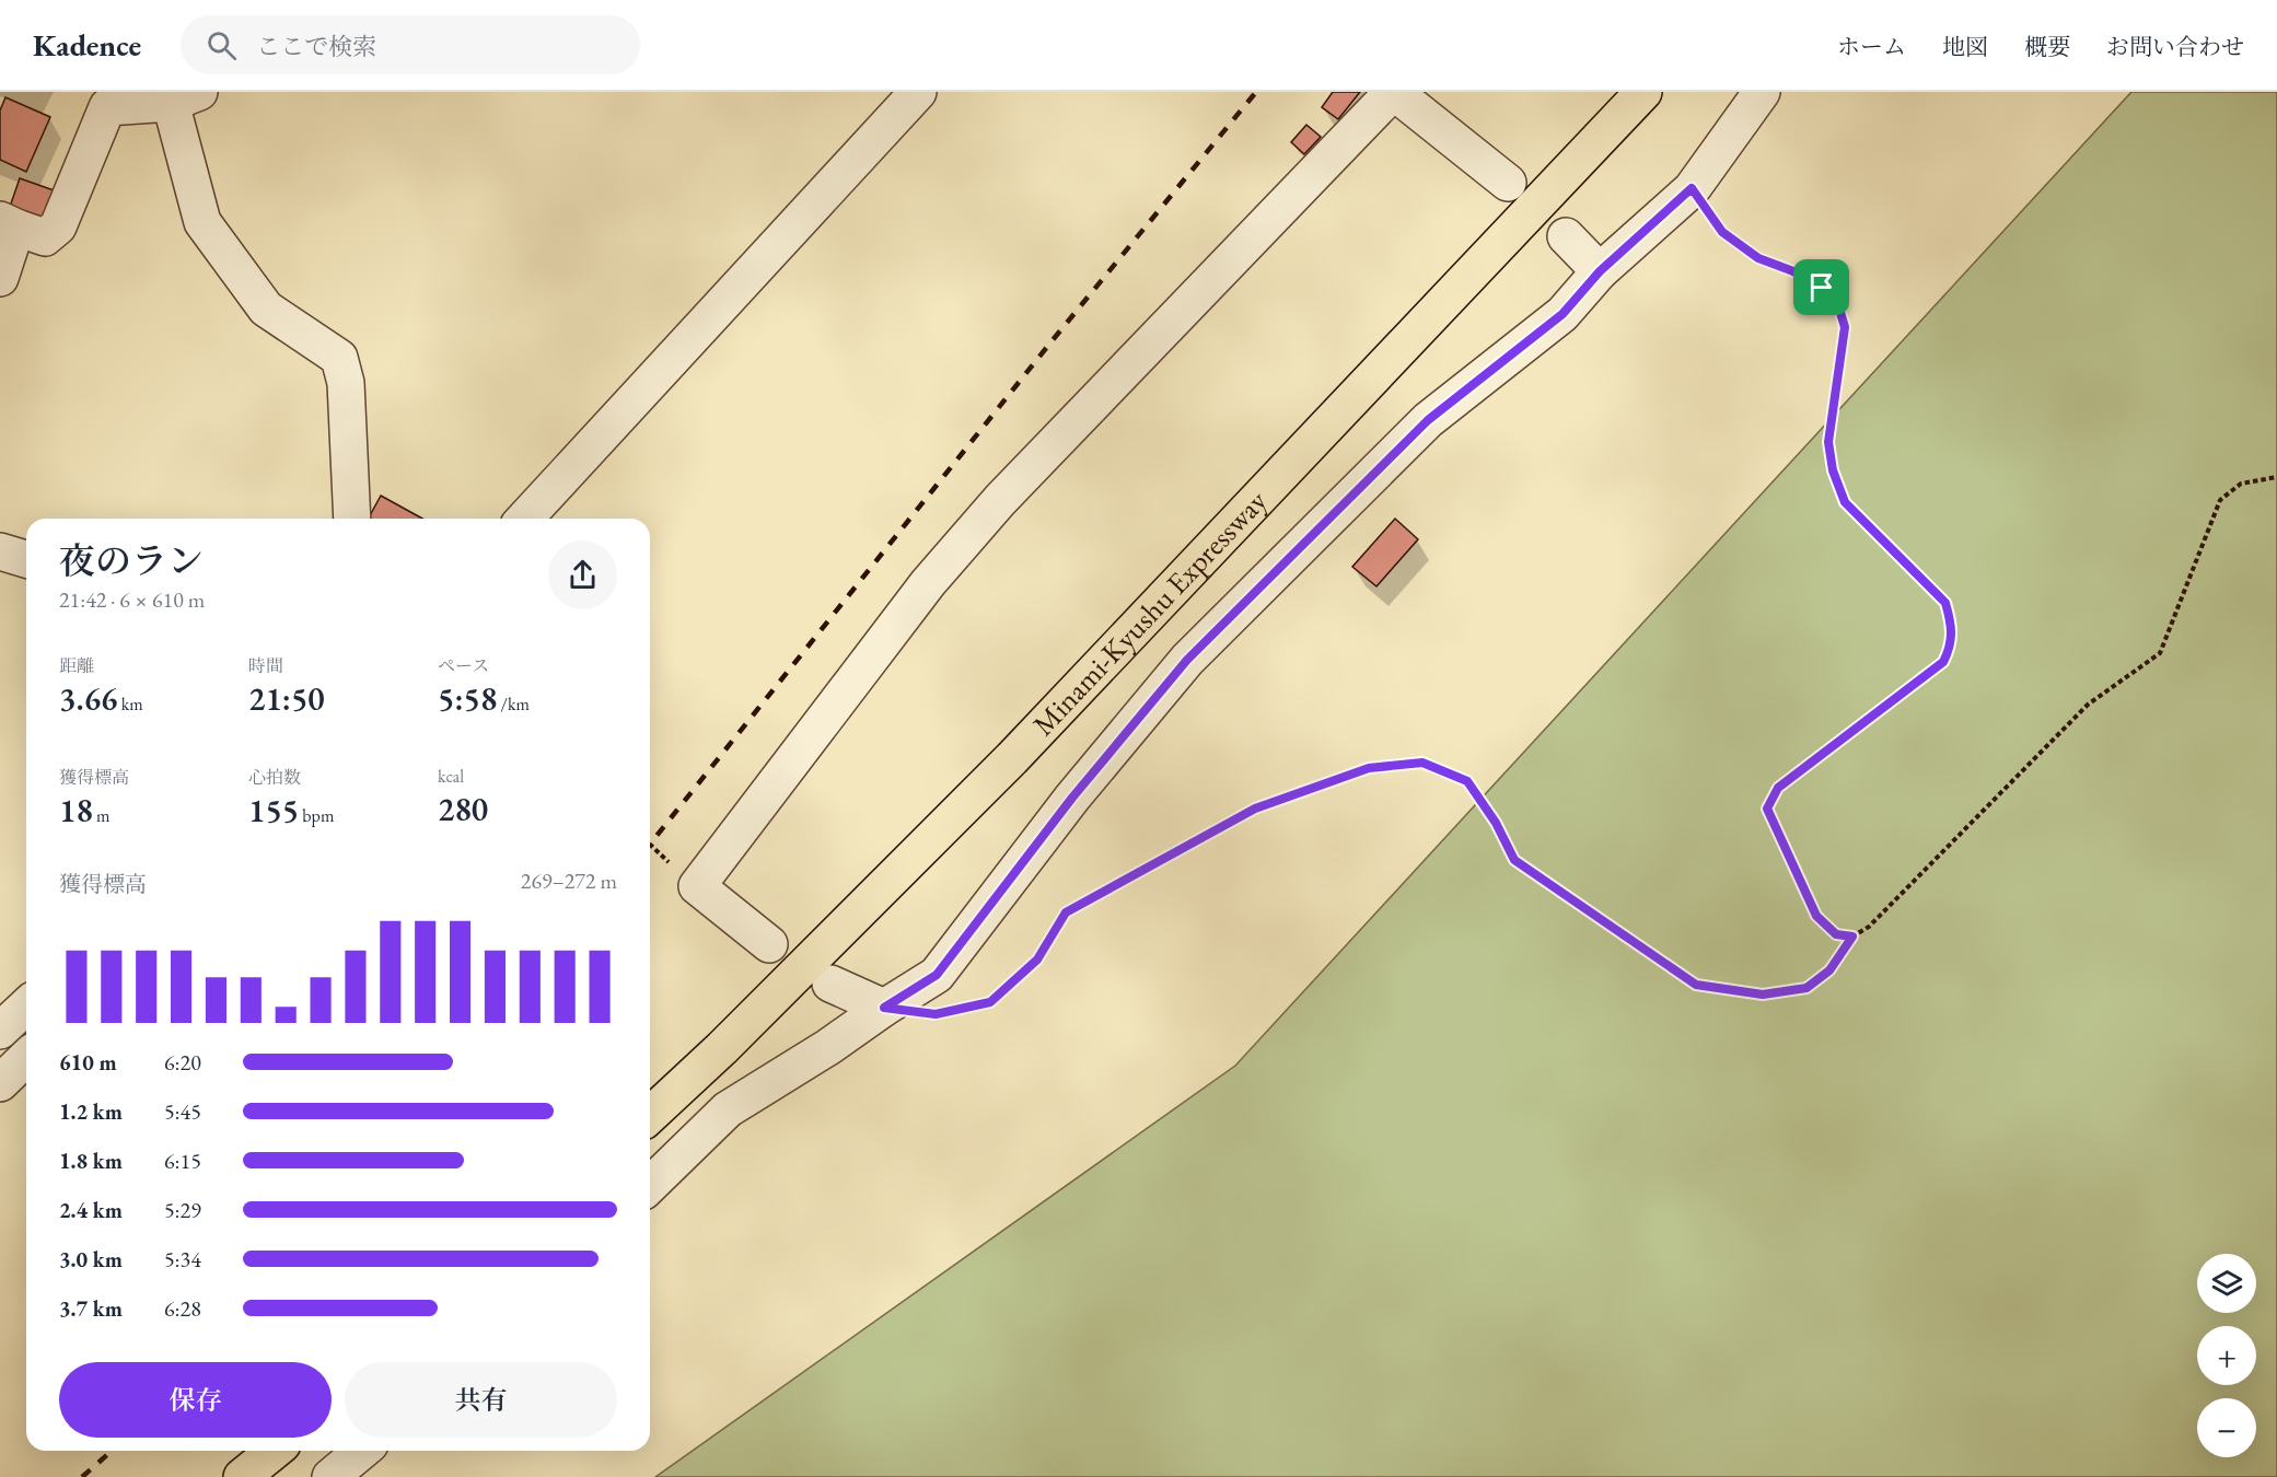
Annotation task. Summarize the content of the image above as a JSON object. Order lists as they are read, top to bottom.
{
  "streets": {
    "highway": ["Minami-Kyushu Expressway"]
  },
  "page": {
    "header": "Kadence",
    "search": "ここで検索",
    "nav": [
      "ホーム",
      "地図",
      "概要",
      "お問い合わせ"
    ],
    "heading": ["夜のラン", "21:42 · 6 × 610 m"],
    "stats": [
      ["距離", "3.66 km"],
      ["時間", "21:50"],
      ["ペース", "5:58 /km"],
      ["獲得標高", "18 m"],
      ["心拍数", "155 bpm"],
      ["kcal", "280"]
    ],
    "chart": ["獲得標高", "269–272 m"],
    "list": [
      {
        "name": "610 m",
        "note": "6:20"
      },
      {
        "name": "1.2 km",
        "note": "5:45"
      },
      {
        "name": "1.8 km",
        "note": "6:15"
      },
      {
        "name": "2.4 km",
        "note": "5:29"
      },
      {
        "name": "3.0 km",
        "note": "5:34"
      },
      {
        "name": "3.7 km",
        "note": "6:28"
      }
    ],
    "map_buttons": ["+", "−"],
    "buttons": ["保存", "共有"]
  }
}
